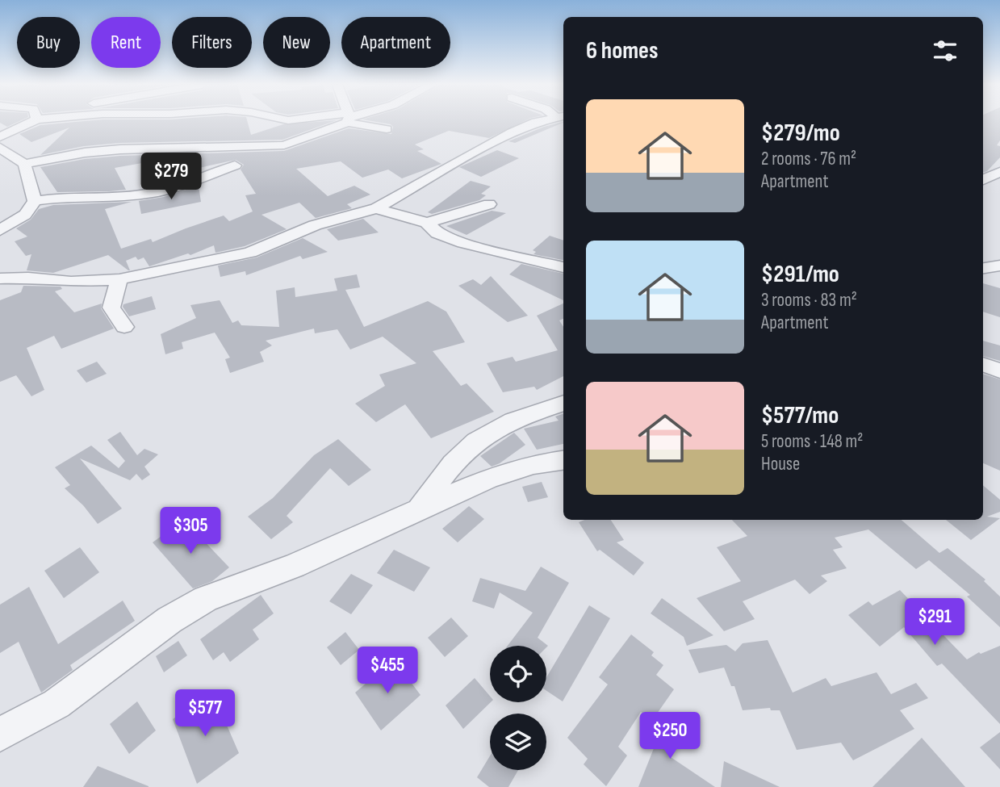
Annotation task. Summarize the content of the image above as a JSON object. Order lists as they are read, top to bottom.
{
  "page": {
    "chip": [
      "Buy",
      "Rent",
      "Filters",
      "New",
      "Apartment"
    ],
    "heading": "6 homes",
    "list": [
      {
        "name": "$279/mo",
        "note": "2 rooms · 76 m² · Apartment"
      },
      {
        "name": "$291/mo",
        "note": "3 rooms · 83 m² · Apartment"
      },
      {
        "name": "$577/mo",
        "note": "5 rooms · 148 m² · House"
      }
    ],
    "price": [
      "$279",
      "$305",
      "$291",
      "$455",
      "$577",
      "$250"
    ]
  }
}
